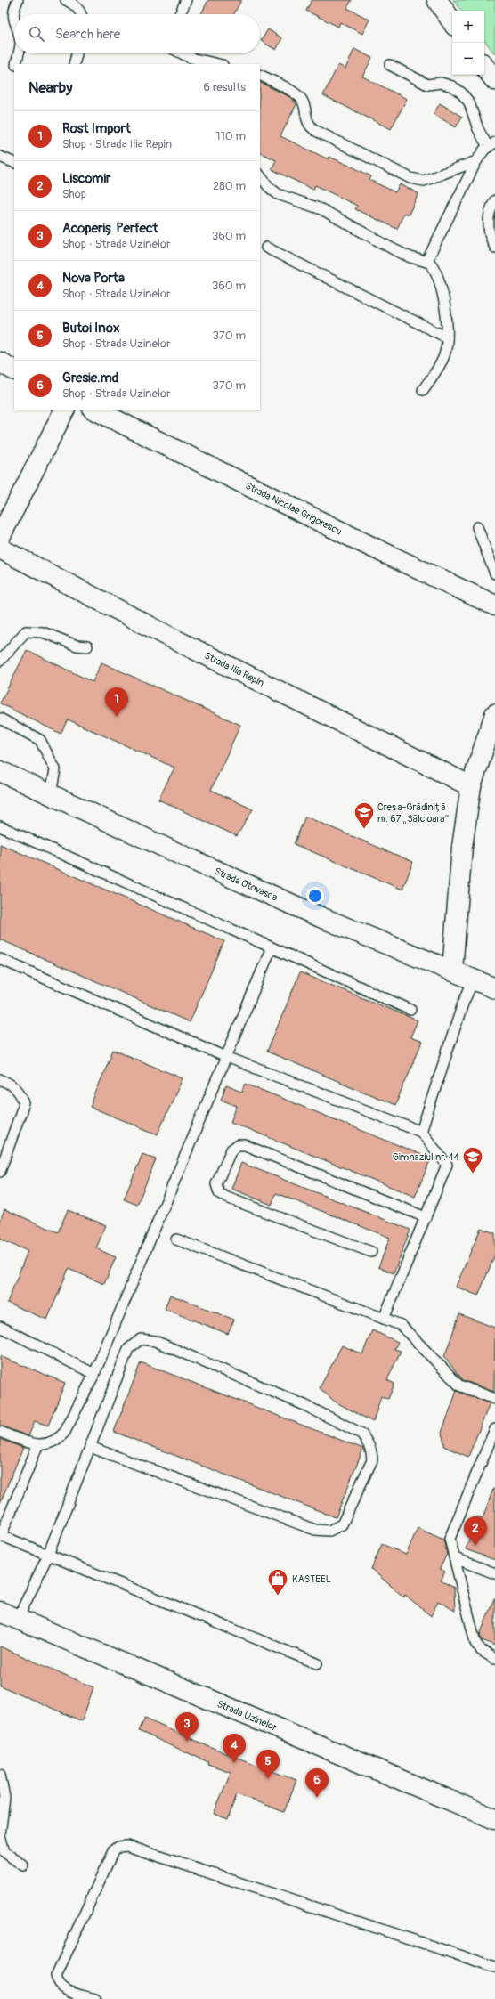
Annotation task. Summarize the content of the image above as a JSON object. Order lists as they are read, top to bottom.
{
  "streets": {
    "street": [
      "Strada Nicolae Grigorescu",
      "Strada Ilia Repin",
      "Strada Otovasca",
      "Strada Uzinelor"
    ]
  },
  "places": {
    "school or university": ["Creșa-Grădiniță nr. 67 „Sălcioara”", "Gimnaziul nr. 44"],
    "shop": ["KASTEEL"]
  },
  "page": {
    "map_buttons": ["+", "−"],
    "search": "Search here",
    "heading": ["Nearby", "6 results"],
    "list": [
      {
        "mark": "1",
        "name": "Rost Import",
        "note": "Shop · Strada Ilia Repin",
        "value": "110 m"
      },
      {
        "mark": "2",
        "name": "Liscomir",
        "note": "Shop",
        "value": "280 m"
      },
      {
        "mark": "3",
        "name": "Acoperiș Perfect",
        "note": "Shop · Strada Uzinelor",
        "value": "360 m"
      },
      {
        "mark": "4",
        "name": "Nova Porta",
        "note": "Shop · Strada Uzinelor",
        "value": "360 m"
      },
      {
        "mark": "5",
        "name": "Butoi Inox",
        "note": "Shop · Strada Uzinelor",
        "value": "370 m"
      },
      {
        "mark": "6",
        "name": "Gresie.md",
        "note": "Shop · Strada Uzinelor",
        "value": "370 m"
      }
    ],
    "pins": [
      "1",
      "2",
      "3",
      "4",
      "5",
      "6"
    ]
  }
}
